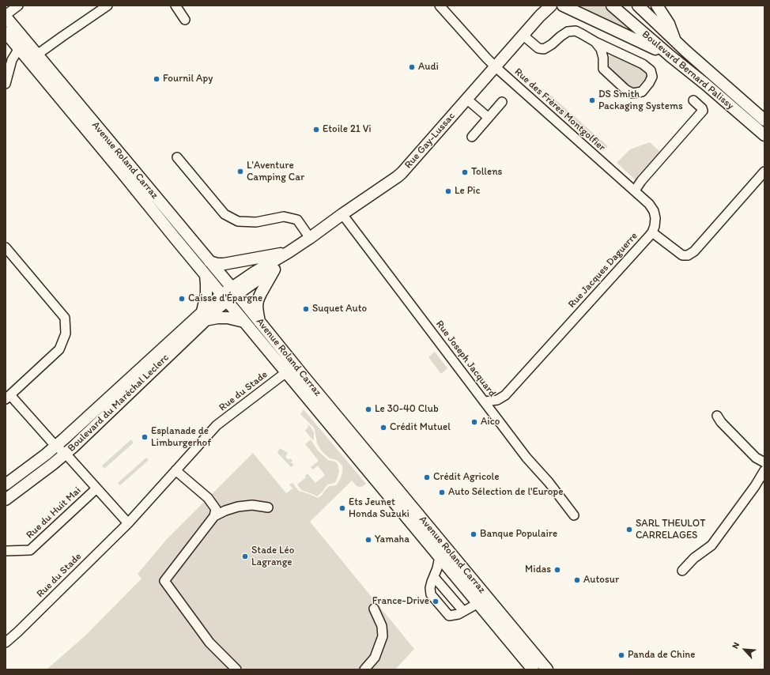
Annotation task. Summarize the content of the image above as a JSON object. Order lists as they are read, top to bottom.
{
  "streets": {
    "main road": [
      "Boulevard Bernard Palissy",
      "Rue Gay-Lussac",
      "Avenue Roland Carraz",
      "Boulevard du Maréchal Leclerc"
    ],
    "street": [
      "Rue des Frères Montgolfier",
      "Rue Jacques Daguerre",
      "Rue Joseph Jacquard",
      "Rue du Stade",
      "Rue du Huit Mai"
    ]
  },
  "crossings": [
    ["Rue des Frères Montgolfier", "Rue Gay-Lussac"],
    ["Rue des Frères Montgolfier", "Rue Jacques Daguerre"],
    ["Rue Gay-Lussac", "Avenue Roland Carraz"],
    ["Rue Gay-Lussac", "Rue Joseph Jacquard"],
    ["Rue Gay-Lussac", "Boulevard du Maréchal Leclerc"],
    ["Avenue Roland Carraz", "Rue du Stade"],
    ["Avenue Roland Carraz", "Boulevard du Maréchal Leclerc"],
    ["Rue Jacques Daguerre", "Rue Joseph Jacquard"]
  ],
  "places": [
    "Audi",
    "Fournil Apy",
    "DS Smith Packaging Systems",
    "Etoile 21 Vi",
    "L'Aventure Camping Car",
    "Tollens",
    "Le Pic",
    "Caisse d'Épargne",
    "Suquet Auto",
    "Le 30-40 Club",
    "Aico",
    "Crédit Mutuel",
    "Esplanade de Limburgerhof",
    "Crédit Agricole",
    "Auto Sélection de l'Europe",
    "Ets Jeunet Honda Suzuki",
    "SARL THEULOT CARRELAGES",
    "Banque Populaire",
    "Yamaha",
    "Stade Léo Lagrange",
    "Midas",
    "Autosur",
    "France-Drive",
    "Panda de Chine"
  ],
  "north": "top left"
}
